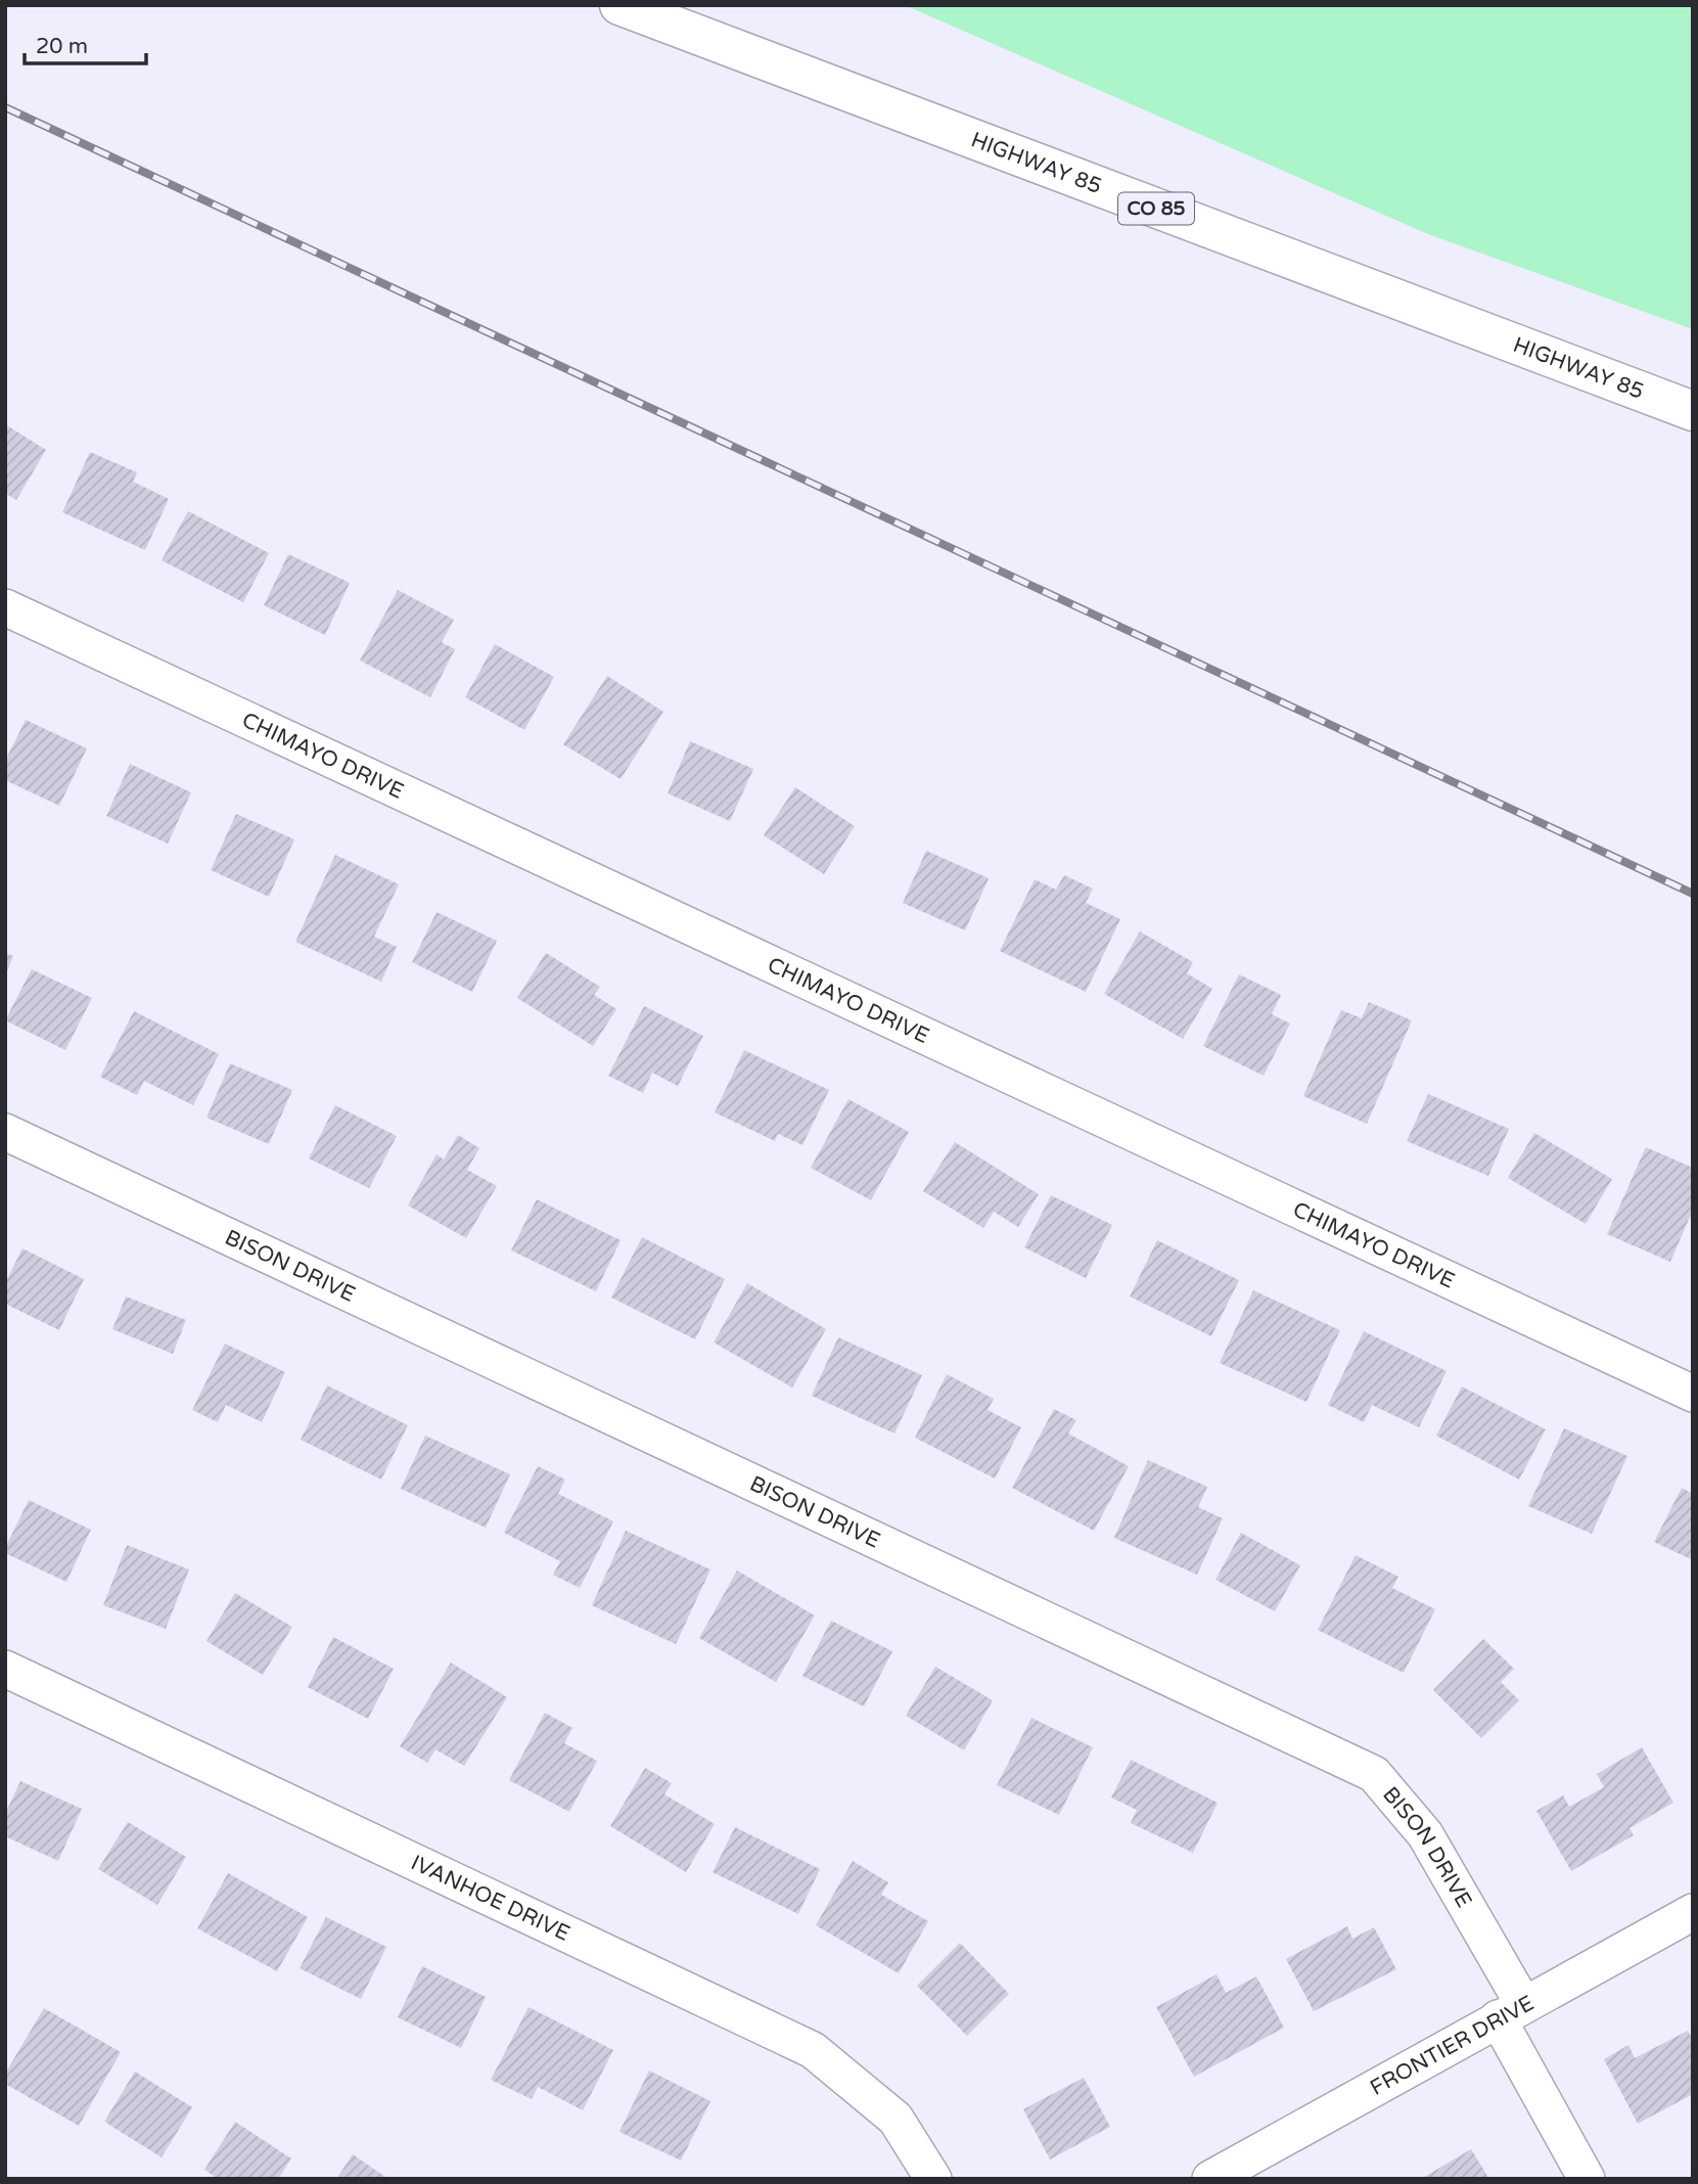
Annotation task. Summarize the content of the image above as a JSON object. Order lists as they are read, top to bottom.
{
  "streets": {
    "main road": ["HIGHWAY 85", "CO 85"],
    "street": [
      "CHIMAYO DRIVE",
      "BISON DRIVE",
      "IVANHOE DRIVE",
      "FRONTIER DRIVE"
    ]
  },
  "crossings": [
    ["BISON DRIVE", "FRONTIER DRIVE"]
  ],
  "scale_bar": "20 m"
}
